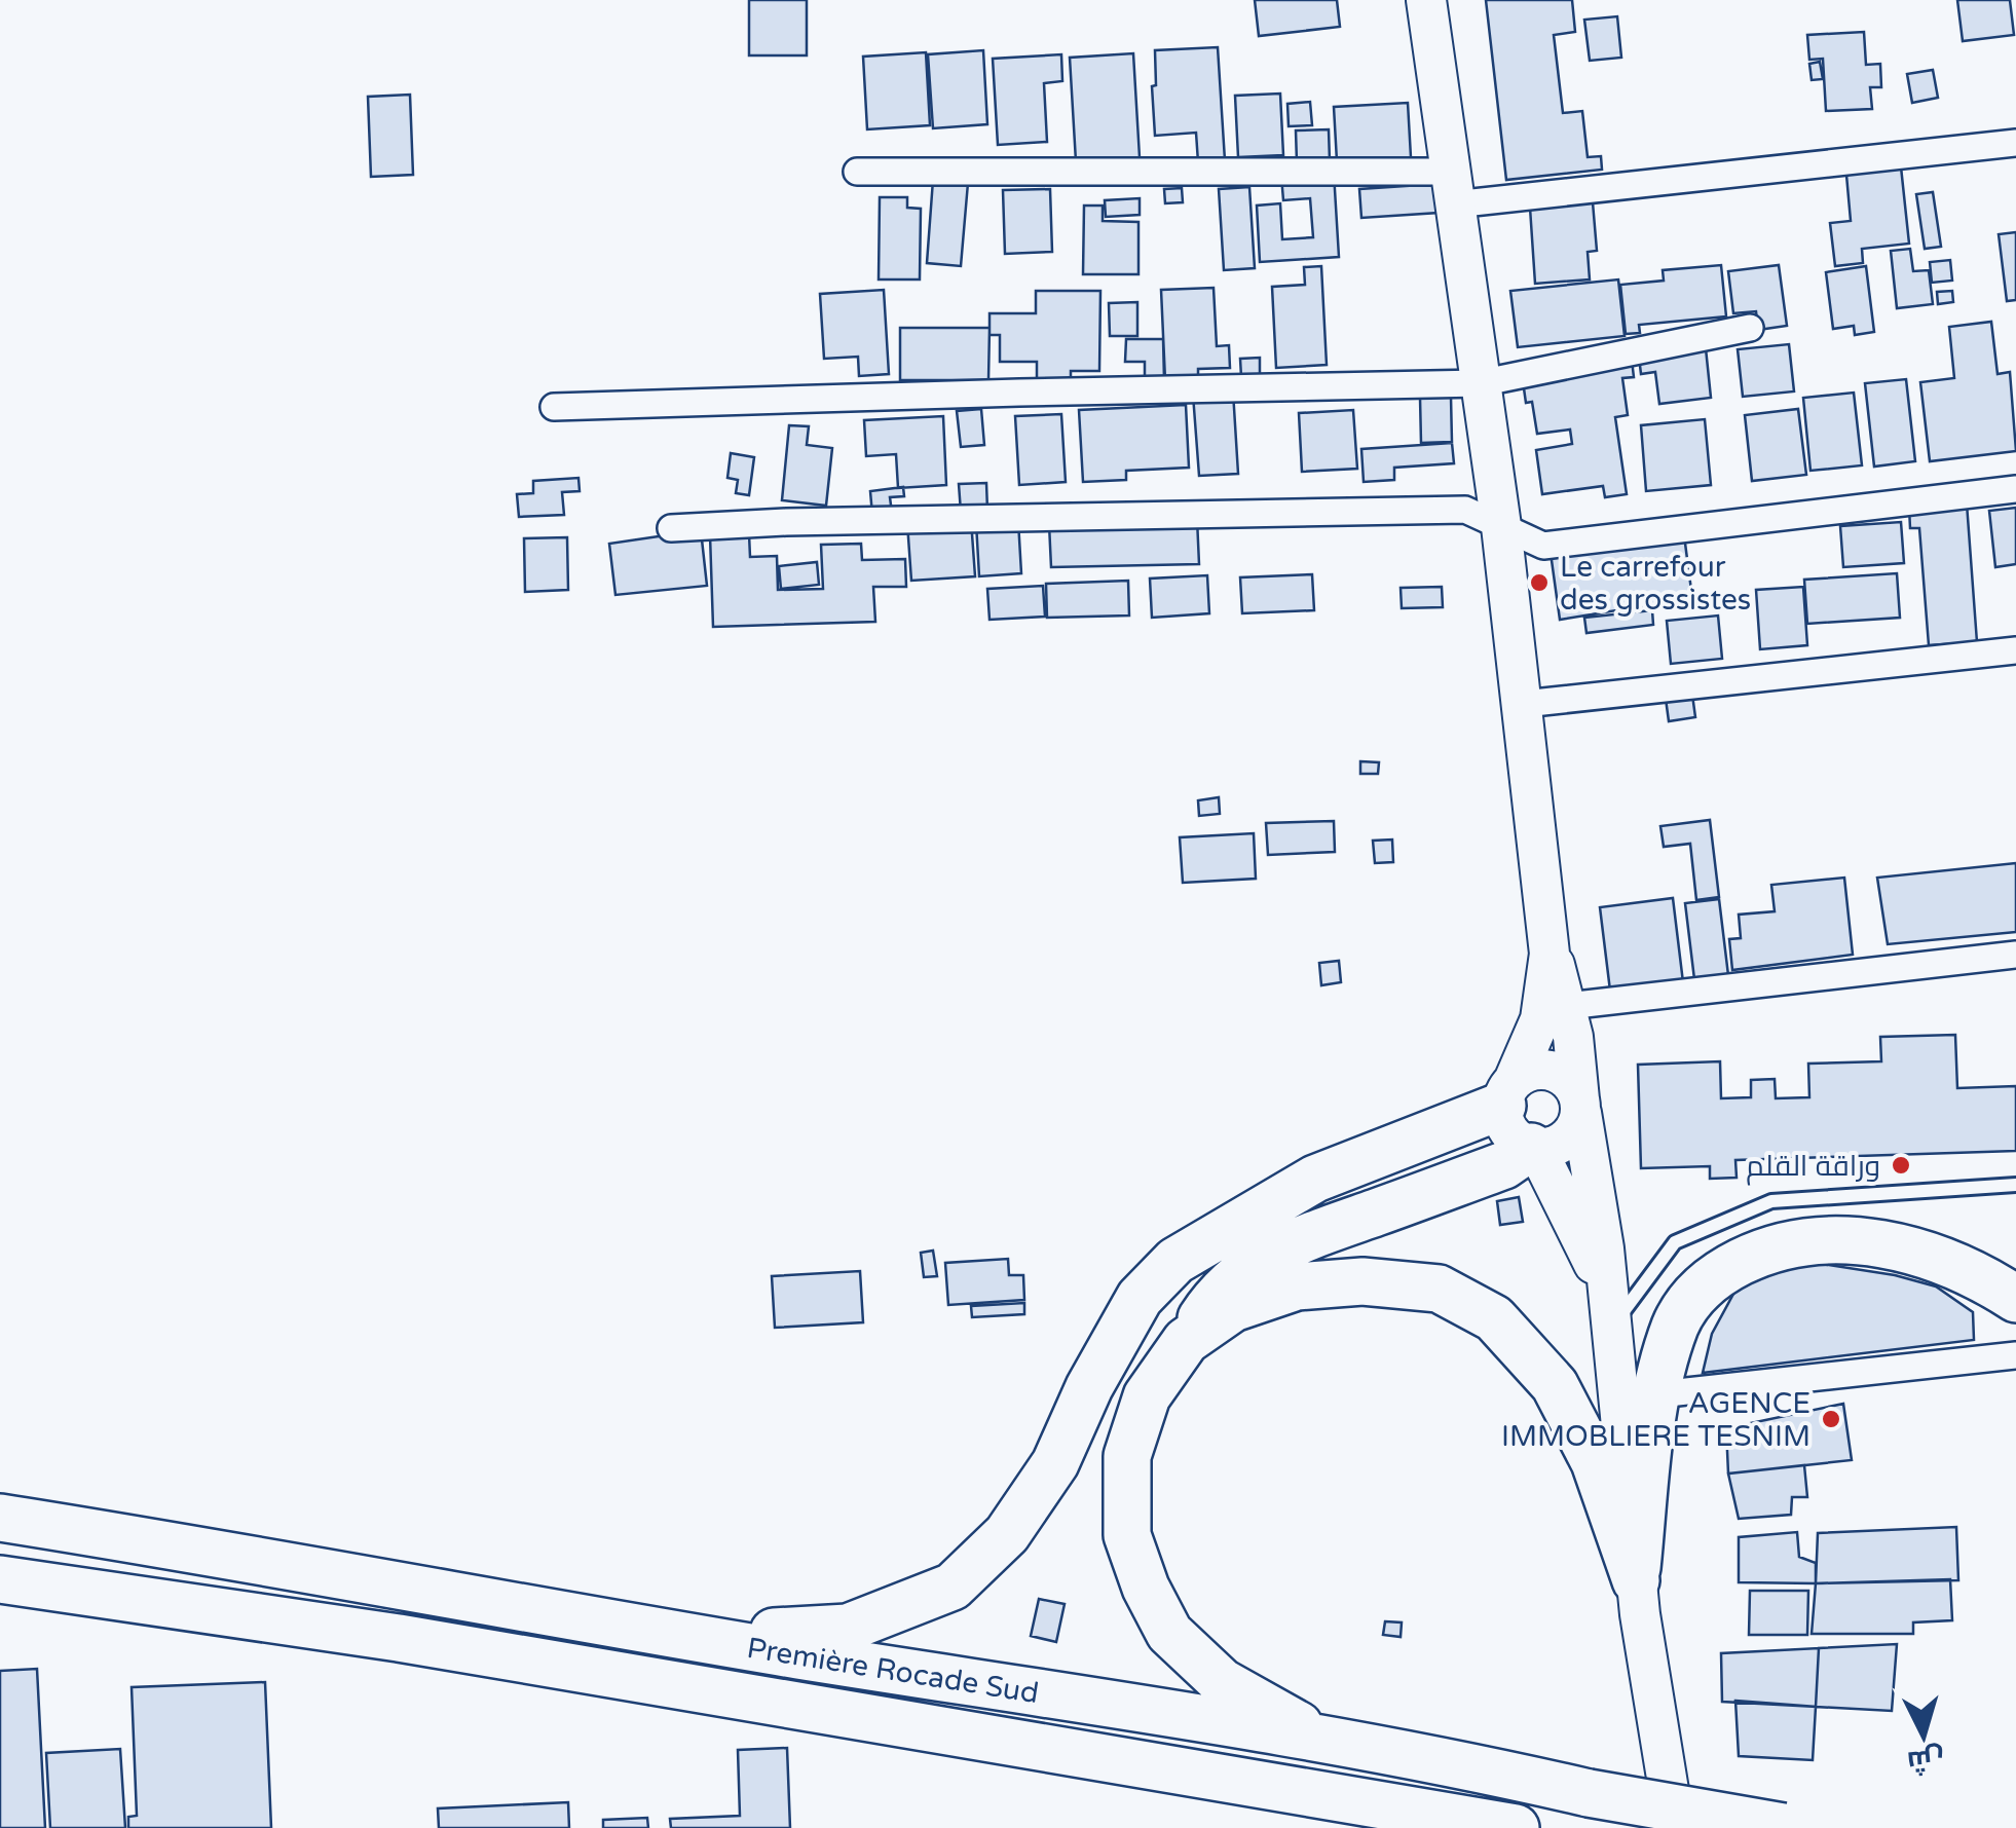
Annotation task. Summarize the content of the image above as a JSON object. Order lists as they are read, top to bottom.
{
  "streets": {
    "highway": ["Première Rocade Sud"]
  },
  "places": ["Le carrefour des grossistes", "وراقة القلم", "AGENCE IMMOBLIERE TESNIM"],
  "north": "bottom"
}
